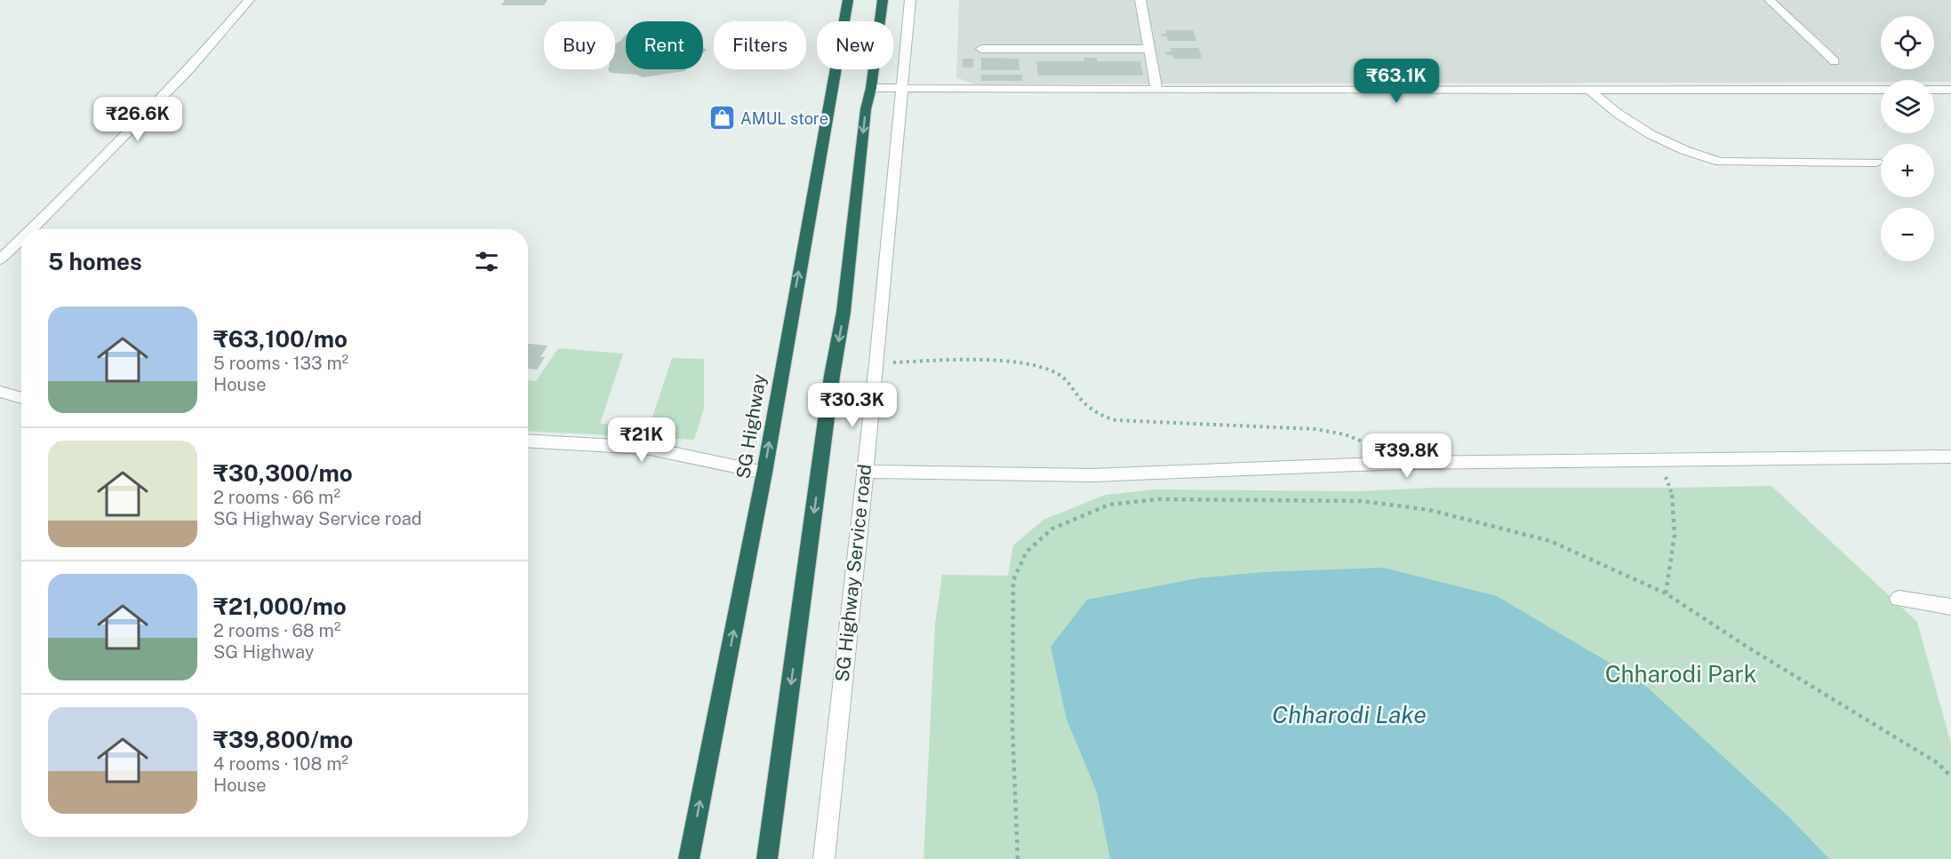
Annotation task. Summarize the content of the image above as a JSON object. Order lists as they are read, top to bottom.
{
  "streets": {
    "highway": ["SG Highway"],
    "street": ["SG Highway Service road"]
  },
  "water": ["Chharodi Lake"],
  "parks": ["Chharodi Park"],
  "places": {
    "shop": ["AMUL store"]
  },
  "page": {
    "map_buttons": ["+", "−"],
    "chip": [
      "Buy",
      "Rent",
      "Filters",
      "New"
    ],
    "price": [
      "₹63.1K",
      "₹26.6K",
      "₹30.3K",
      "₹21K",
      "₹39.8K"
    ],
    "heading": "5 homes",
    "list": [
      {
        "name": "₹63,100/mo",
        "note": "5 rooms · 133 m² · House"
      },
      {
        "name": "₹30,300/mo",
        "note": "2 rooms · 66 m² · SG Highway Service road"
      },
      {
        "name": "₹21,000/mo",
        "note": "2 rooms · 68 m² · SG Highway"
      },
      {
        "name": "₹39,800/mo",
        "note": "4 rooms · 108 m² · House"
      }
    ]
  }
}
